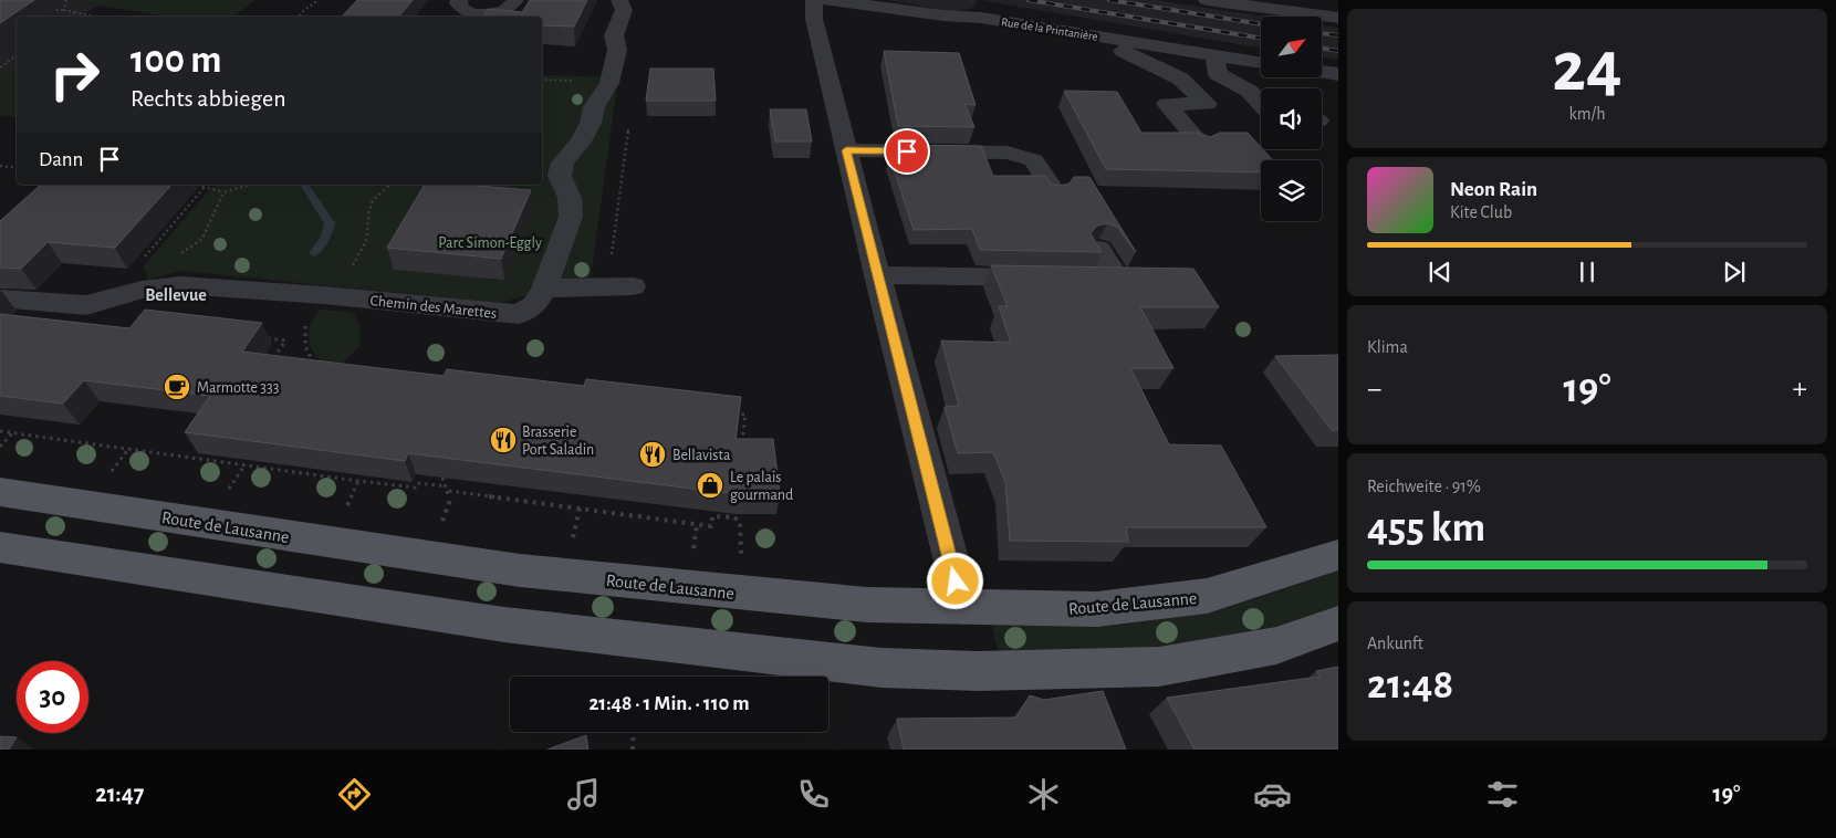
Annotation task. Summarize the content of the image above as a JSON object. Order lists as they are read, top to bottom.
{
  "streets": {
    "main road": ["Route de Lausanne"],
    "street": ["Rue de la Printanière", "Chemin des Marettes"]
  },
  "districts": ["Bellevue"],
  "parks": ["Parc Simon-Eggly"],
  "places": {
    "cafe": ["Marmotte 333"],
    "restaurant": ["Brasserie Port Saladin", "Bellavista"],
    "shop": ["Le palais gourmand"]
  },
  "north": "top right",
  "page": {
    "tile": [
      ["24", "km/h"],
      "Klima",
      ["Reichweite · 91%", "455 km"],
      ["Ankunft", "21:48"]
    ],
    "turn": ["100 m", "Rechts abbiegen"],
    "then": "Dann",
    "song": ["Neon Rain", "Kite Club"],
    "heat": ["−", "19°", "+"],
    "limit": "30",
    "trip": "21:48 · 1 Min. · 110 m",
    "tabs": ["21:47", "19°"]
  }
}
